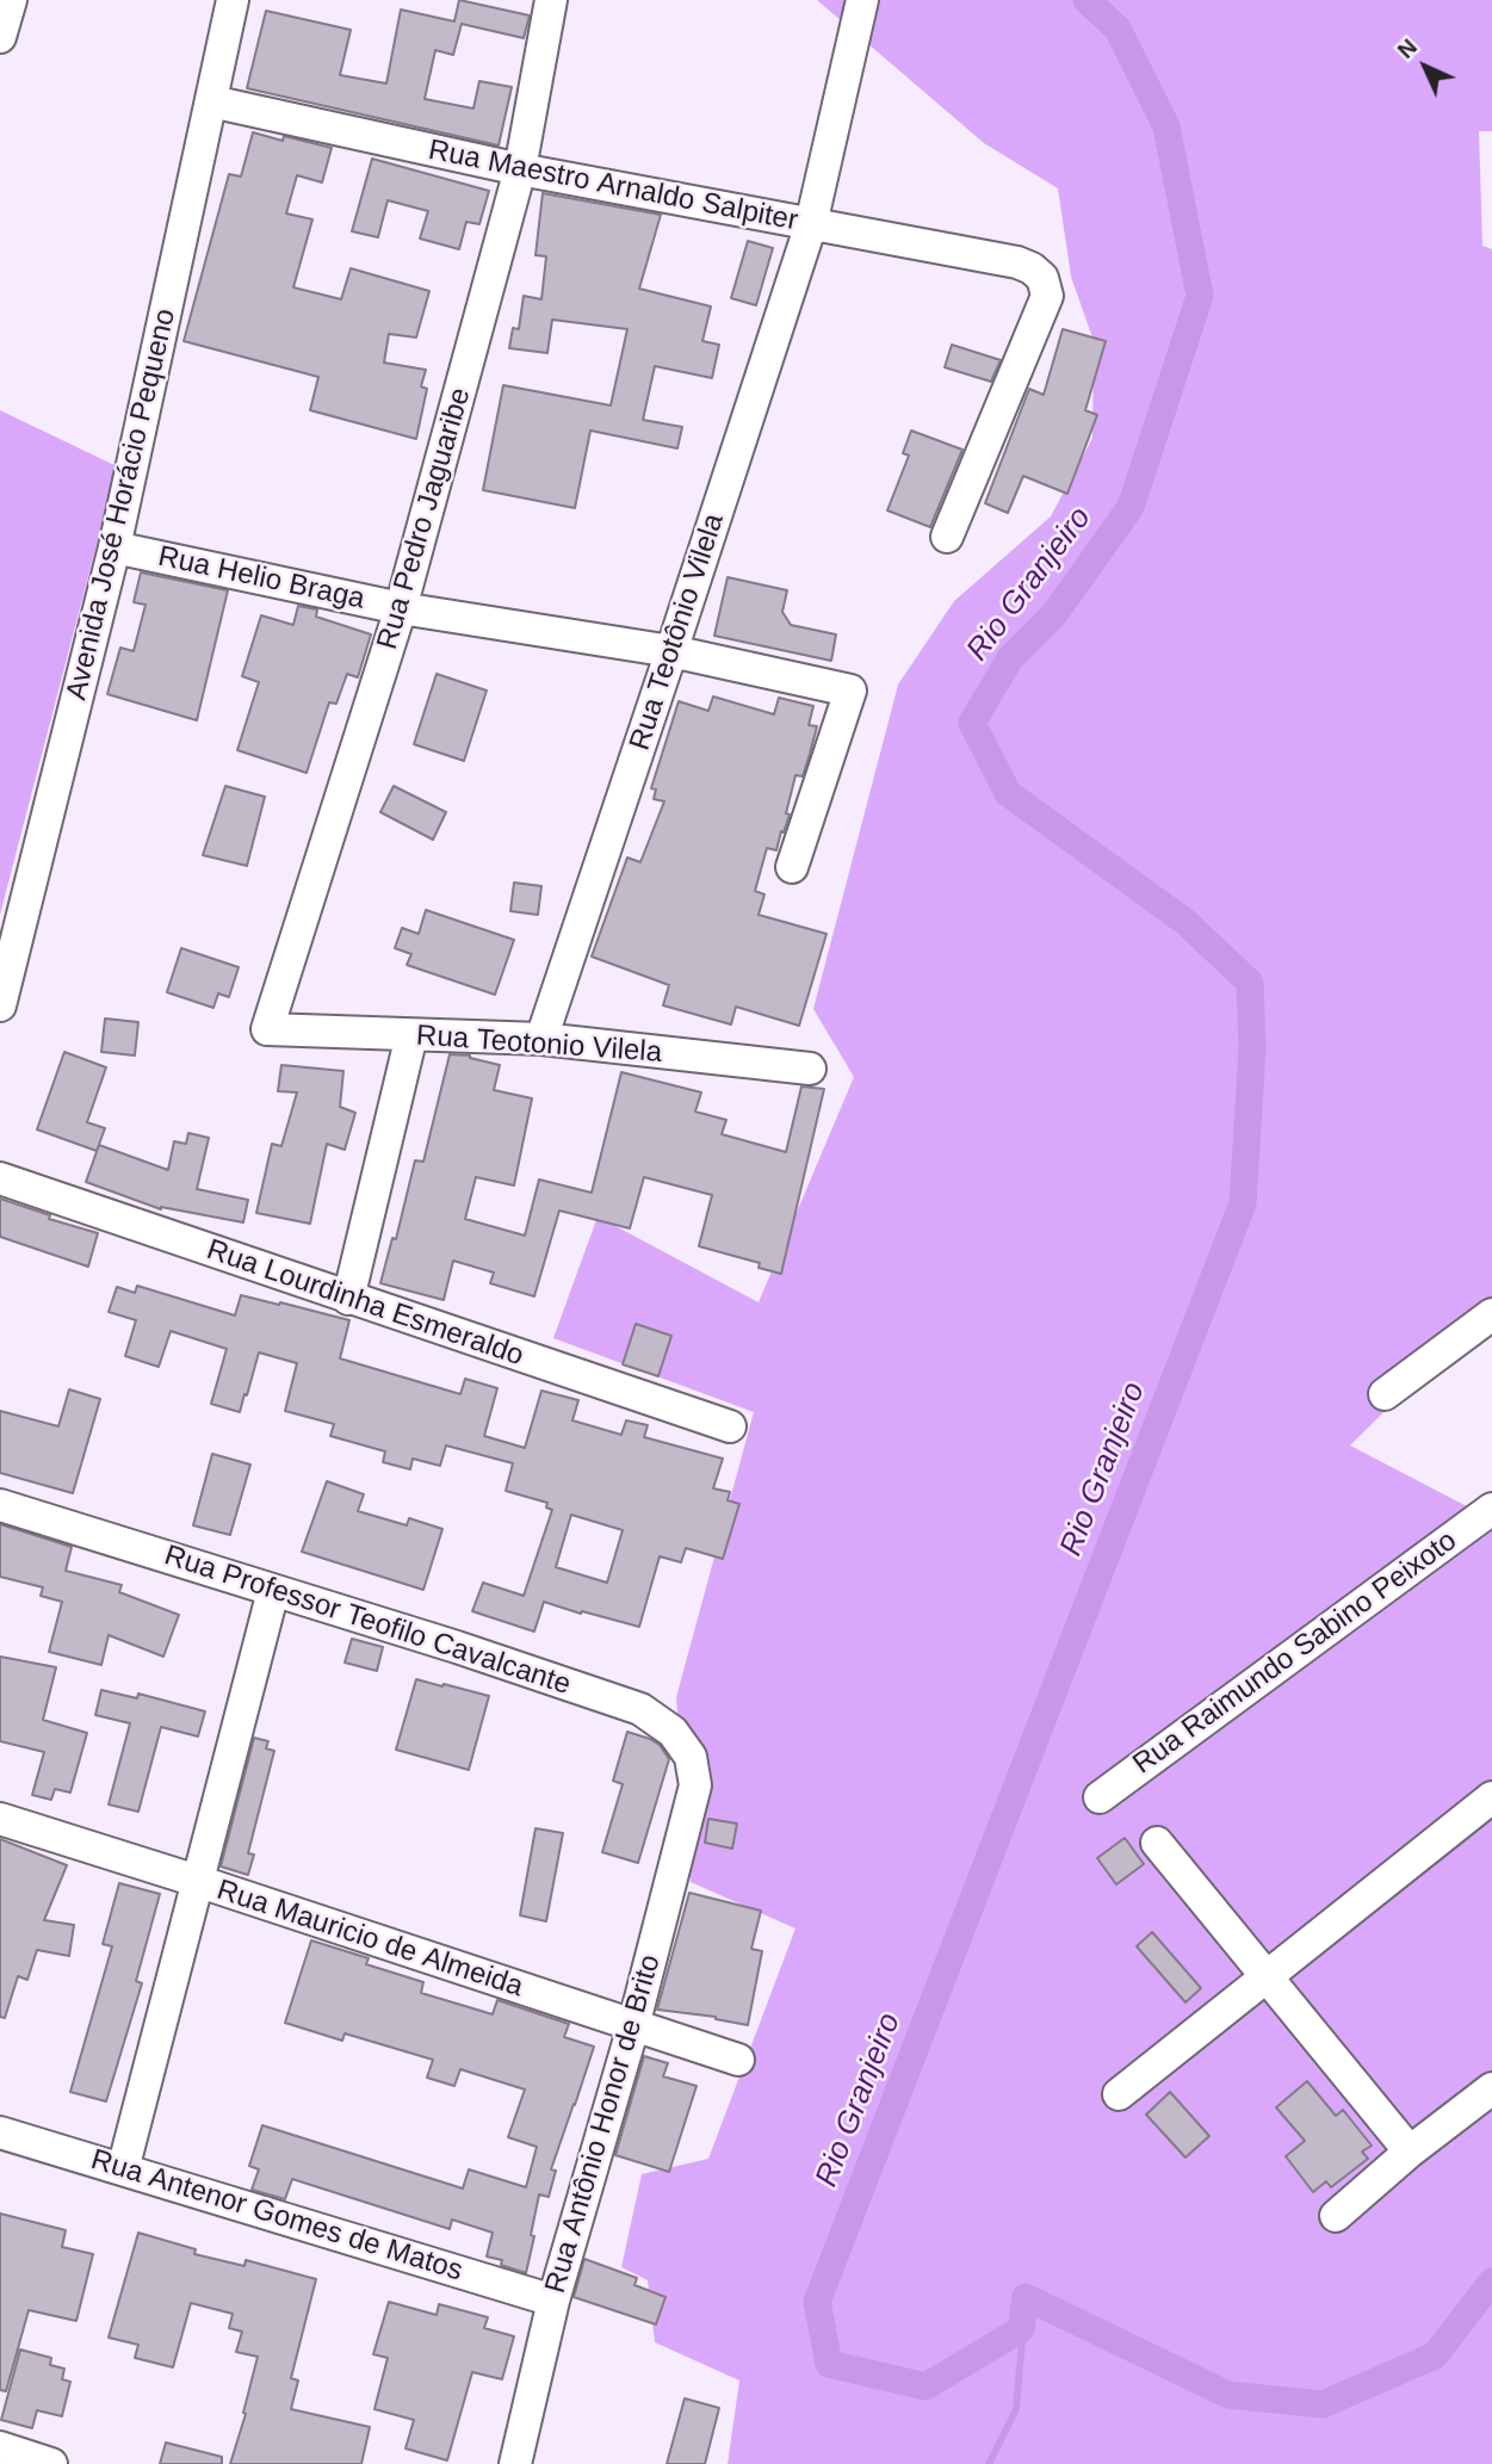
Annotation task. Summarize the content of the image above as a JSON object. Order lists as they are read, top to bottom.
{
  "streets": {
    "street": [
      "Rua Maestro Arnaldo Salpiter",
      "Avenida José Horácio Pequeno",
      "Rua Pedro Jaguaribe",
      "Rua Helio Braga",
      "Rua Teotônio Vilela",
      "Rua Teotonio Vilela",
      "Rua Lourdinha Esmeraldo",
      "Rua Professor Teofilo Cavalcante",
      "Rua Raimundo Sabino Peixoto",
      "Rua Mauricio de Almeida",
      "Rua Antônio Honor de Brito",
      "Rua Antenor Gomes de Matos"
    ]
  },
  "crossings": [
    ["Rua Maestro Arnaldo Salpiter", "Avenida José Horácio Pequeno"],
    ["Rua Maestro Arnaldo Salpiter", "Rua Pedro Jaguaribe"],
    ["Rua Maestro Arnaldo Salpiter", "Rua Teotônio Vilela"],
    ["Avenida José Horácio Pequeno", "Rua Helio Braga"],
    ["Rua Pedro Jaguaribe", "Rua Helio Braga"],
    ["Rua Pedro Jaguaribe", "Rua Teotonio Vilela"],
    ["Rua Helio Braga", "Rua Teotônio Vilela"],
    ["Rua Teotônio Vilela", "Rua Teotonio Vilela"],
    ["Rua Professor Teofilo Cavalcante", "Rua Antônio Honor de Brito"],
    ["Rua Mauricio de Almeida", "Rua Antônio Honor de Brito"],
    ["Rua Antônio Honor de Brito", "Rua Antenor Gomes de Matos"]
  ],
  "water": ["Rio Granjeiro"],
  "north": "top left"
}
